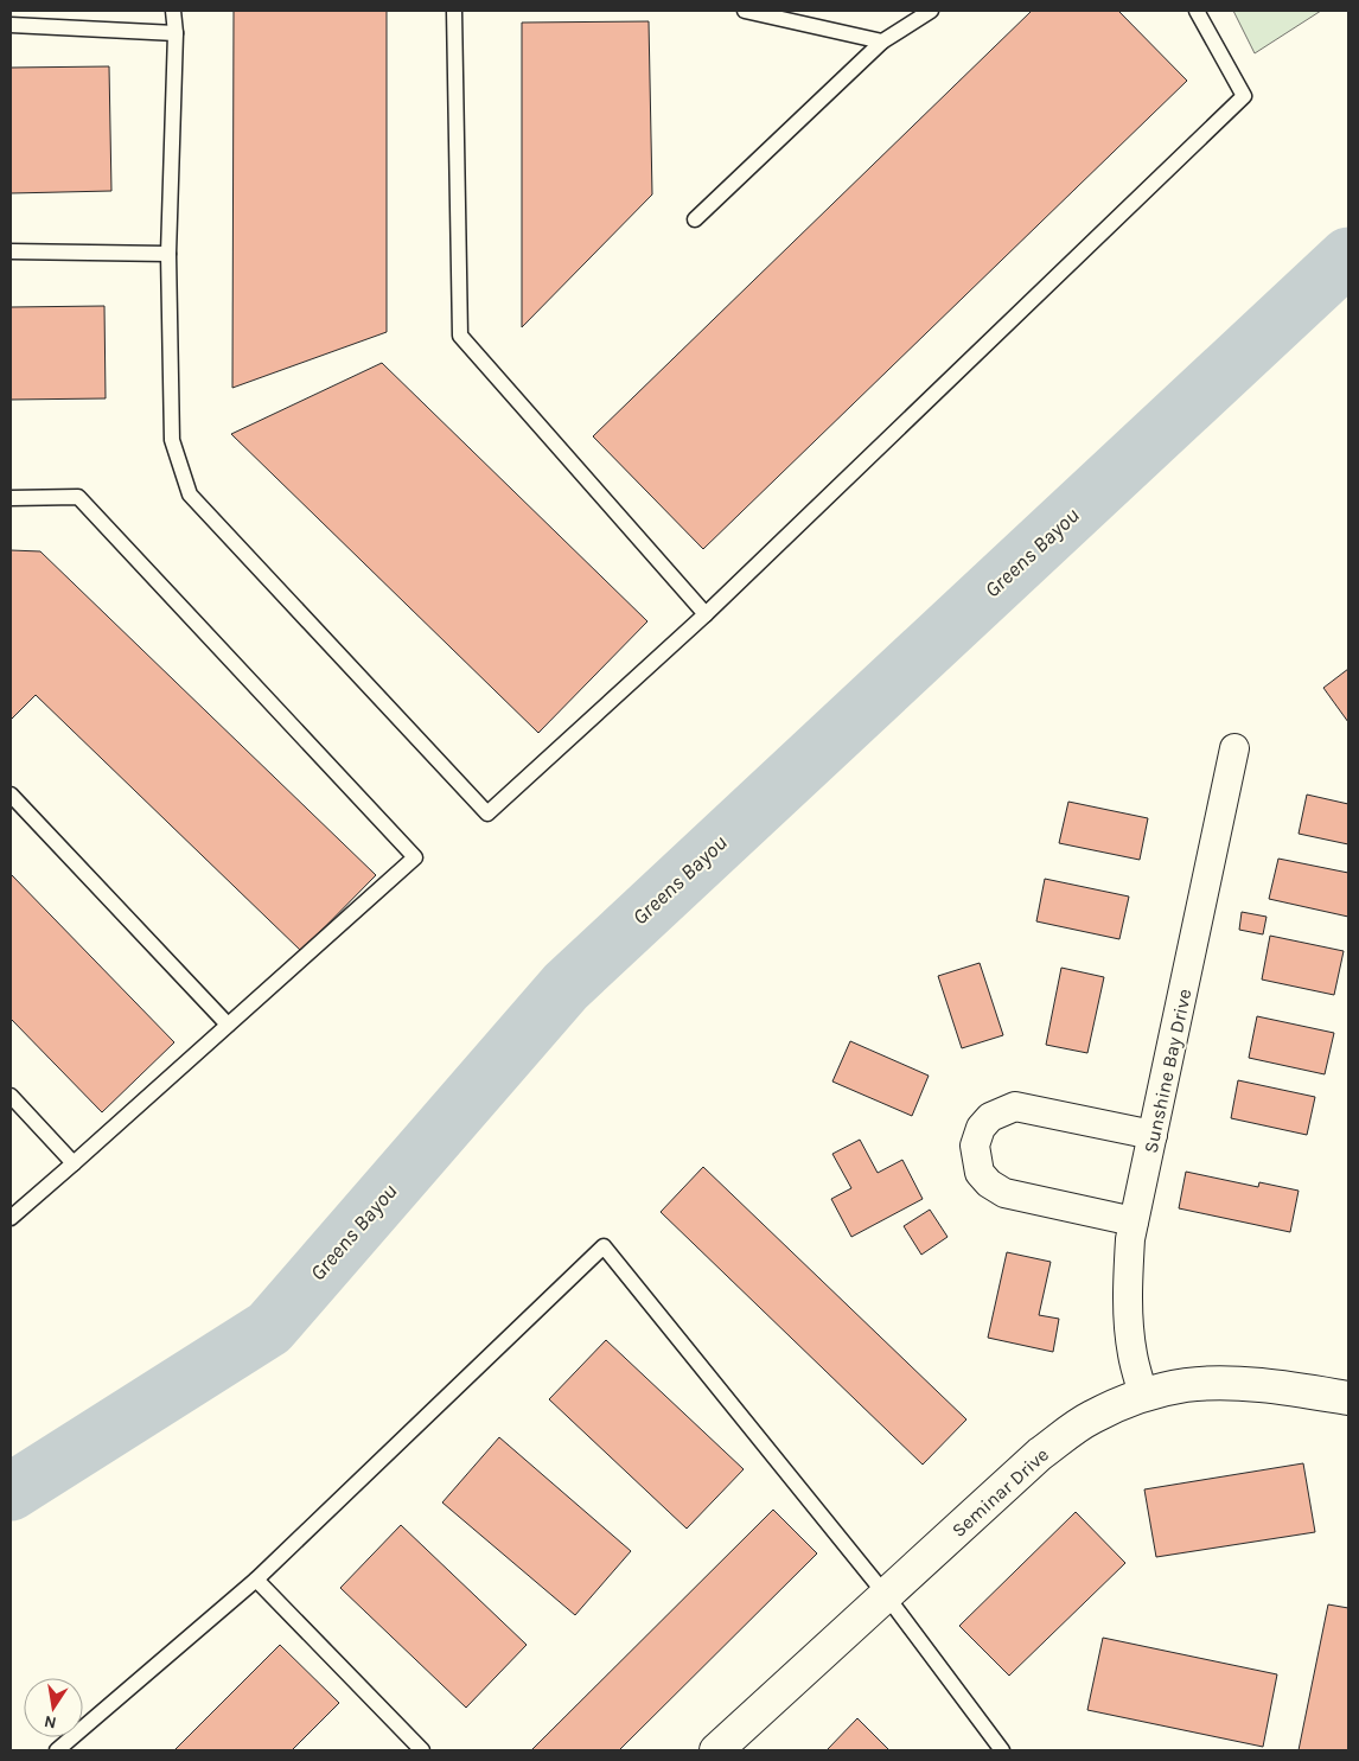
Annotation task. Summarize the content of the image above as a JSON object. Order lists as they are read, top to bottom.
{
  "streets": {
    "street": ["Sunshine Bay Drive", "Seminar Drive"]
  },
  "crossings": [
    ["Sunshine Bay Drive", "Seminar Drive"]
  ],
  "water": ["Greens Bayou"],
  "north": "bottom"
}
